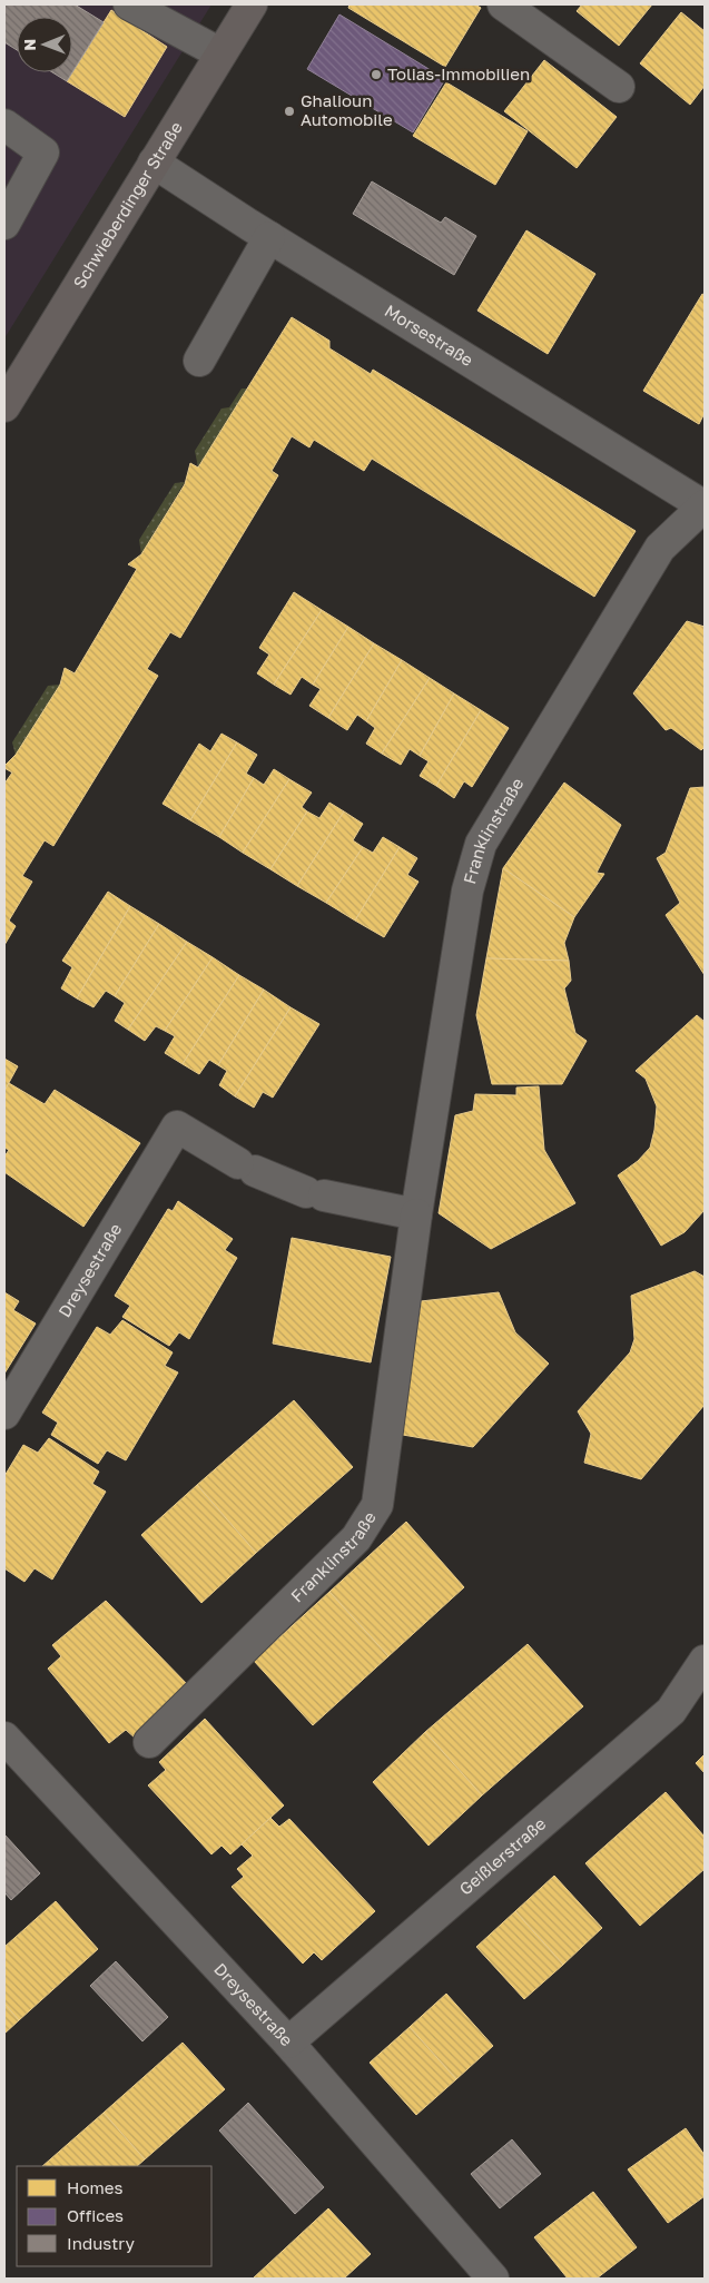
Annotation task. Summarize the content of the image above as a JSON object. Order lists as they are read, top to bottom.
{
  "streets": {
    "main road": ["Schwieberdinger Straße"],
    "street": [
      "Morsestraße",
      "Franklinstraße",
      "Dreysestraße",
      "Geißlerstraße"
    ]
  },
  "crossings": [
    ["Schwieberdinger Straße", "Morsestraße"],
    ["Morsestraße", "Franklinstraße"],
    ["Franklinstraße", "Dreysestraße"],
    ["Dreysestraße", "Geißlerstraße"]
  ],
  "places": ["Tolias-Immobilien", "Ghalioun Automobile"],
  "legend": ["Homes", "Offices", "Industry"],
  "north": "left"
}
